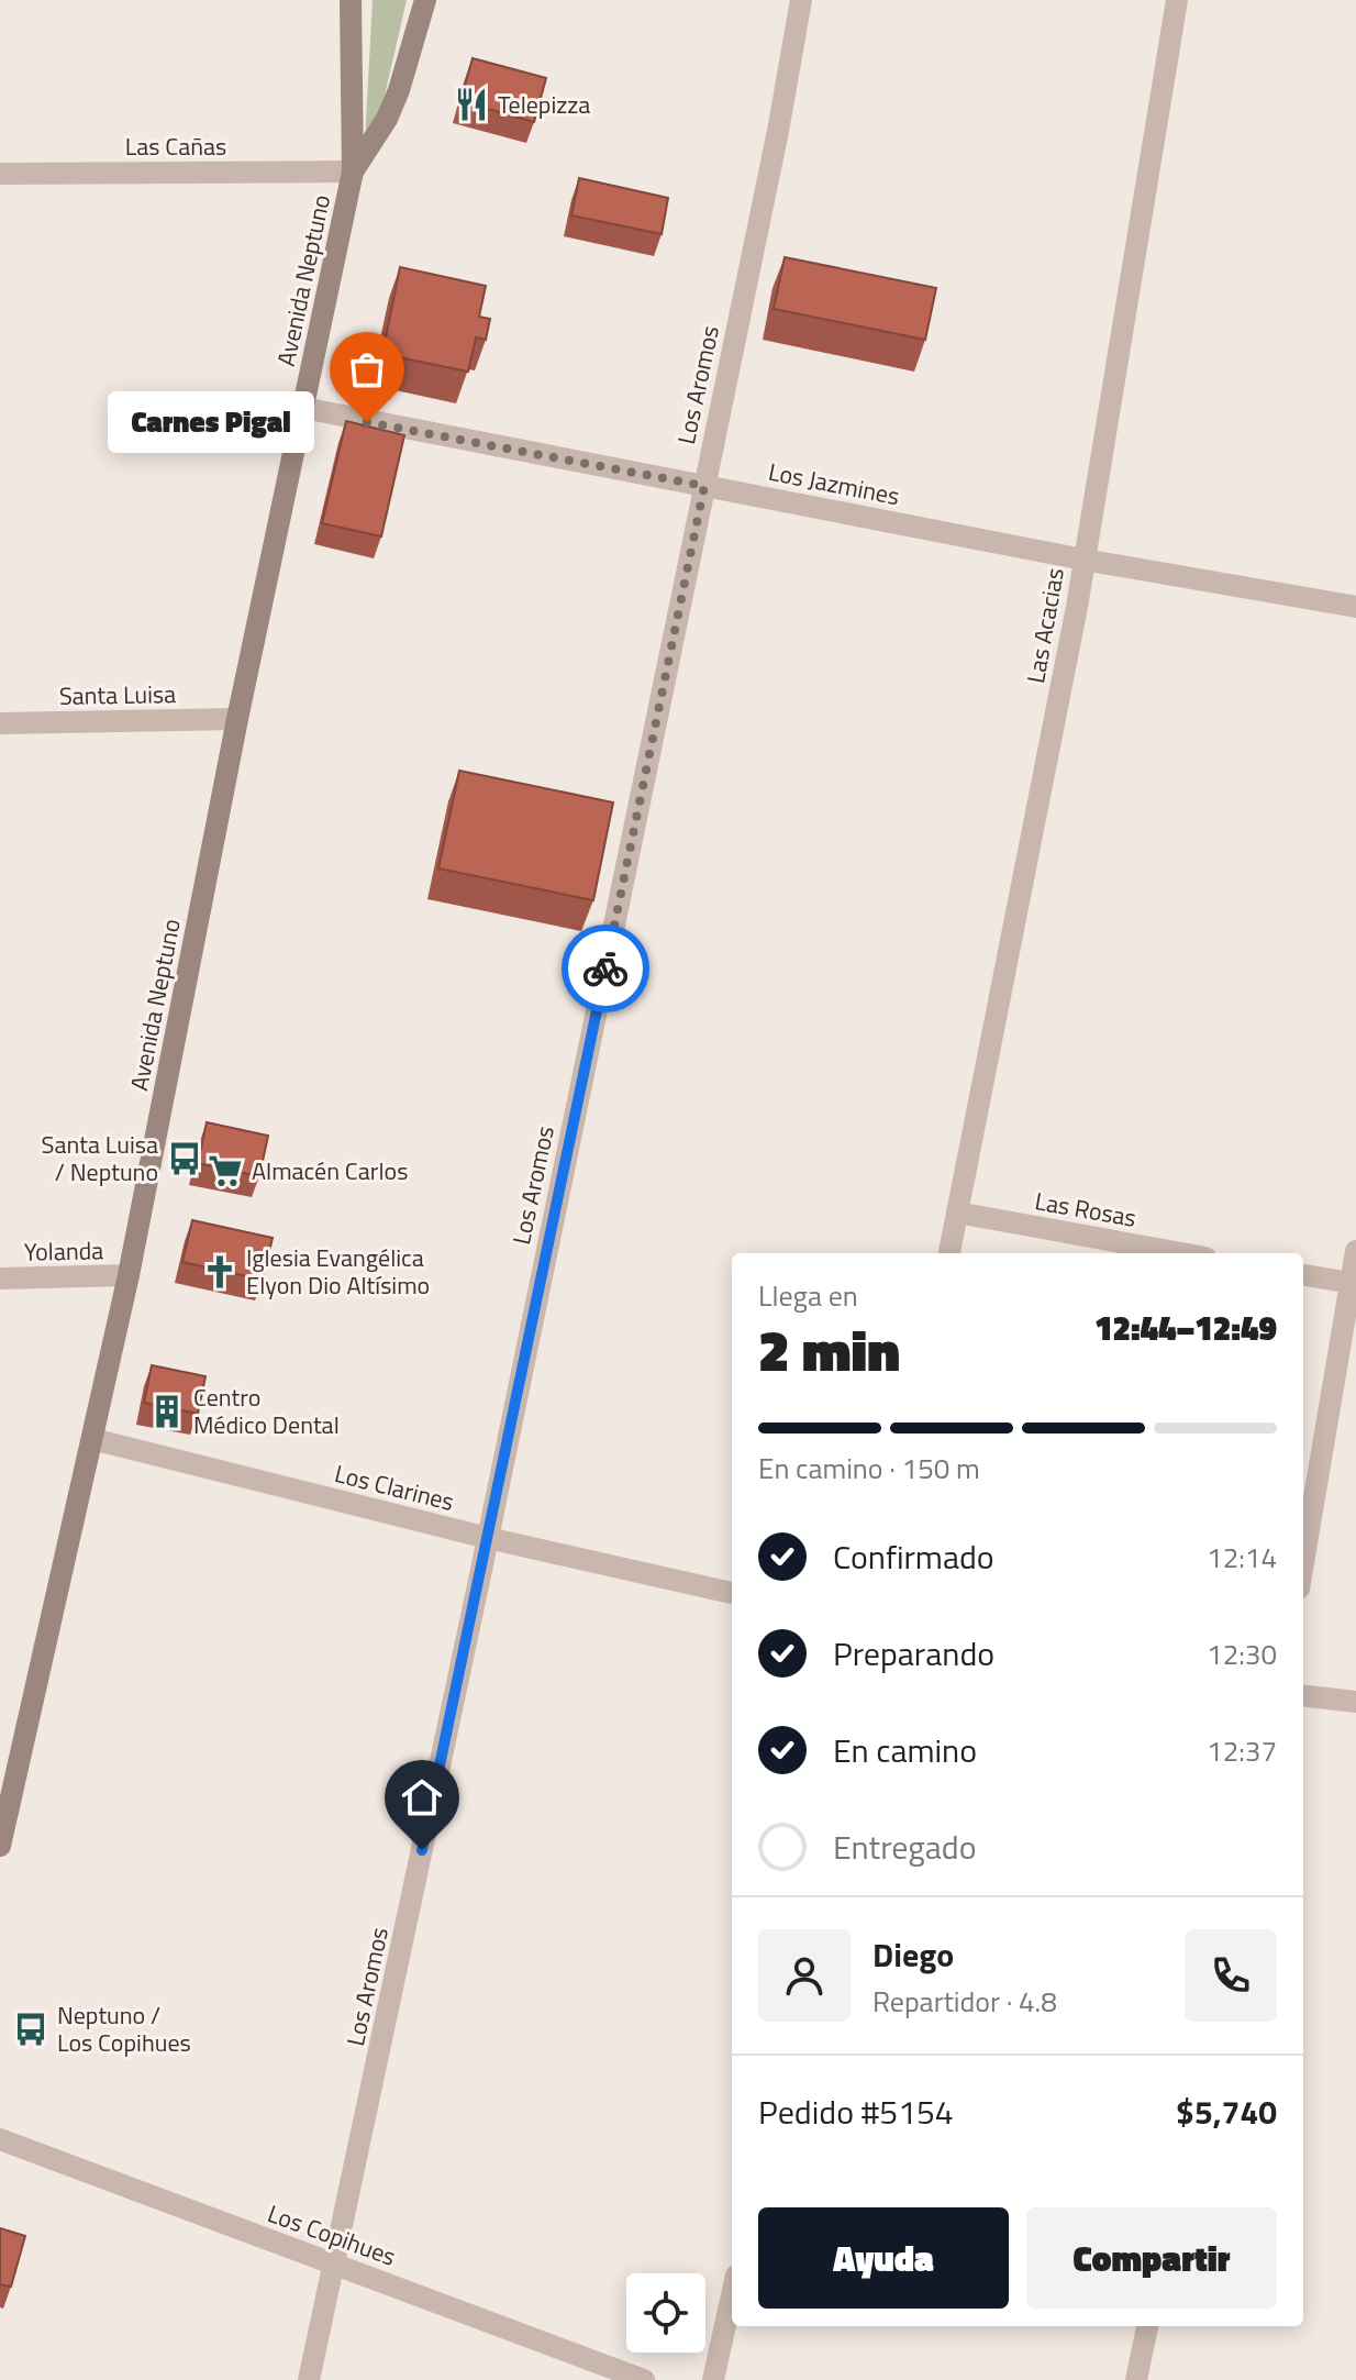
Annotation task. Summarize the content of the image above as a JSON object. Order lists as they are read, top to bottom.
{
  "streets": {
    "main road": ["Avenida Neptuno"],
    "street": [
      "Las Cañas",
      "Los Aromos",
      "Los Jazmines",
      "Las Acacias",
      "Santa Luisa",
      "Las Rosas",
      "Yolanda",
      "Los Clarines",
      "Los Copihues"
    ]
  },
  "crossings": [
    ["Las Cañas", "Avenida Neptuno"],
    ["Avenida Neptuno", "Los Jazmines"],
    ["Avenida Neptuno", "Santa Luisa"],
    ["Avenida Neptuno", "Yolanda"],
    ["Avenida Neptuno", "Los Clarines"],
    ["Los Aromos", "Los Jazmines"],
    ["Los Aromos", "Los Clarines"],
    ["Los Aromos", "Los Copihues"],
    ["Los Jazmines", "Las Acacias"],
    ["Las Acacias", "Las Rosas"]
  ],
  "places": {
    "restaurant": ["Telepizza"],
    "other": ["Carnes Pigal"],
    "bus stop": ["Santa Luisa / Neptuno", "Neptuno / Los Copihues"],
    "supermarket": ["Almacén Carlos"],
    "church": ["Iglesia Evangélica Elyon Dio Altísimo"],
    "building": ["Centro Médico Dental"]
  },
  "page": {
    "bubble": "Carnes Pigal",
    "heading": ["2 min", "Llega en", "12:44–12:49"],
    "panel": [
      "Diego",
      "Repartidor · 4.8",
      "Pedido #5154",
      "$5,740"
    ],
    "bar": "En camino · 150 m",
    "list": [
      ["Confirmado", "12:14"],
      ["Preparando", "12:30"],
      ["En camino", "12:37"],
      "Entregado"
    ],
    "buttons": ["Ayuda", "Compartir"]
  }
}
